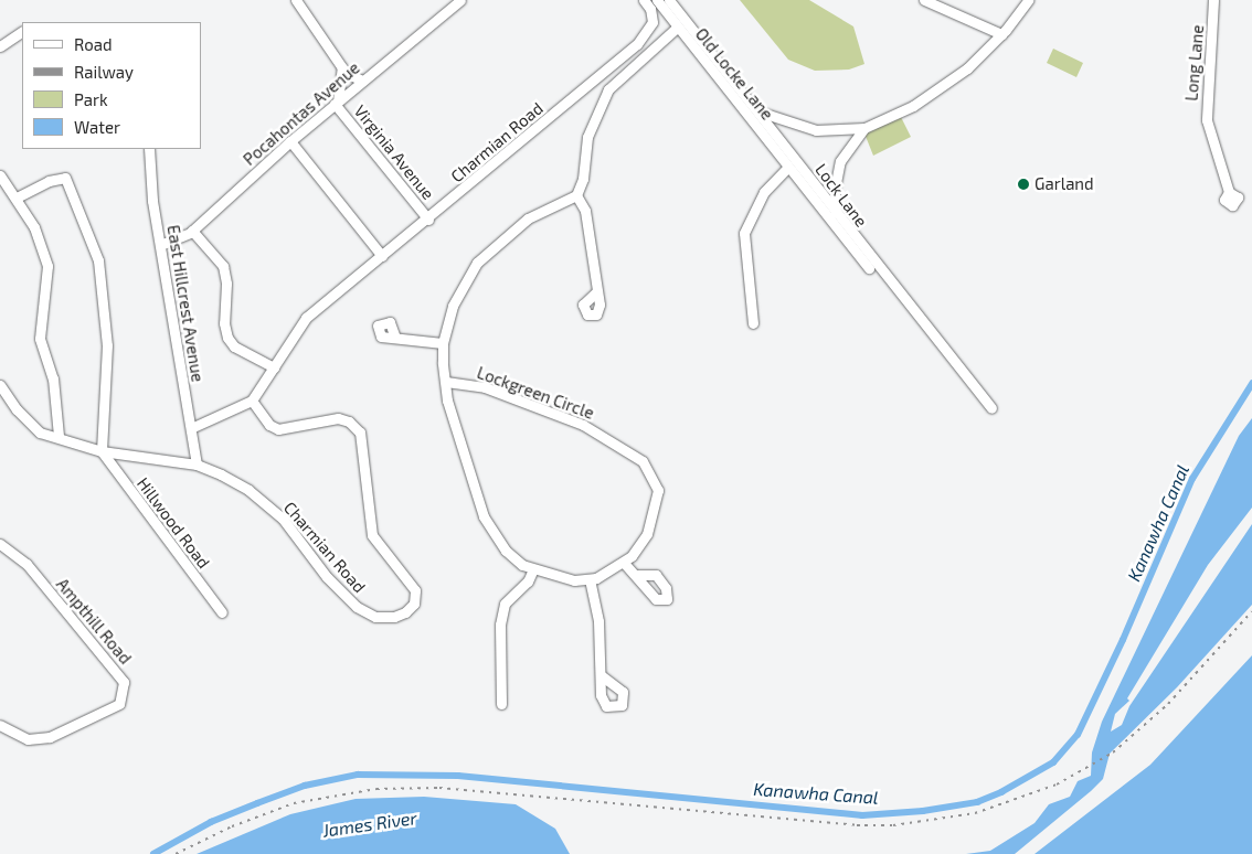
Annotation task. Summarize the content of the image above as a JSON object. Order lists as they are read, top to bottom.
{
  "streets": {
    "street": [
      "Long Lane",
      "Old Locke Lane",
      "Pocahontas Avenue",
      "Charmian Road",
      "Virginia Avenue",
      "Lock Lane",
      "East Hillcrest Avenue",
      "Lockgreen Circle",
      "Hillwood Road",
      "Ampthill Road"
    ]
  },
  "crossings": [
    ["Old Locke Lane", "Lock Lane"],
    ["Pocahontas Avenue", "Virginia Avenue"],
    ["Pocahontas Avenue", "East Hillcrest Avenue"],
    ["Charmian Road", "Virginia Avenue"],
    ["Charmian Road", "East Hillcrest Avenue"],
    ["Charmian Road", "Hillwood Road"]
  ],
  "water": ["Kanawha Canal", "James River"],
  "places": ["Garland"],
  "legend": [
    "Road",
    "Railway",
    "Park",
    "Water"
  ]
}
